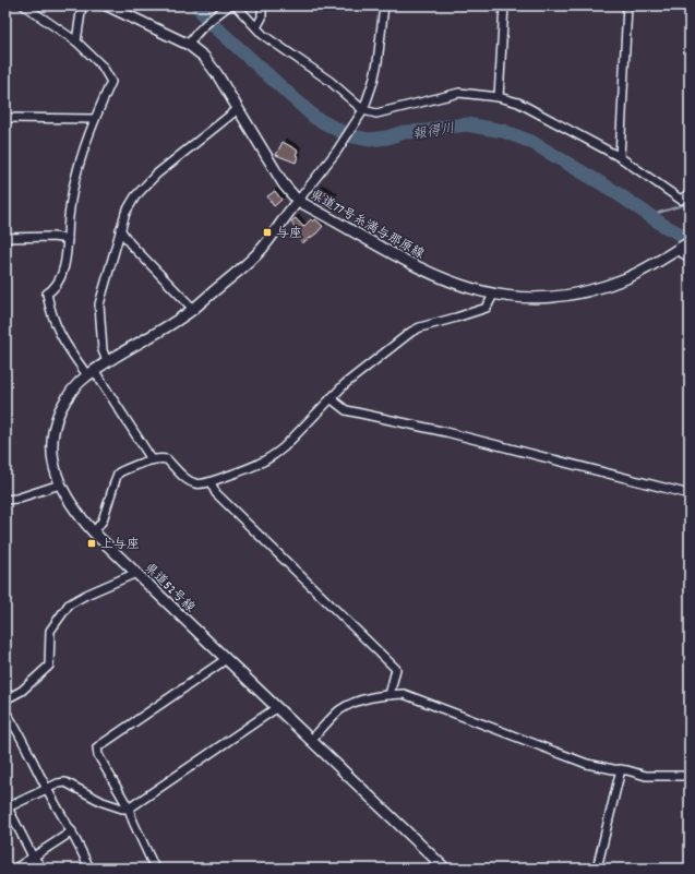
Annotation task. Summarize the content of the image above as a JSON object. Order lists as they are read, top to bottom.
{
  "streets": {
    "main road": ["県道77号糸満与那原線", "県道52号線"]
  },
  "crossings": [
    ["県道77号糸満与那原線", "県道52号線"]
  ],
  "water": ["報得川"],
  "places": {
    "transit": ["与座", "上与座"]
  }
}
